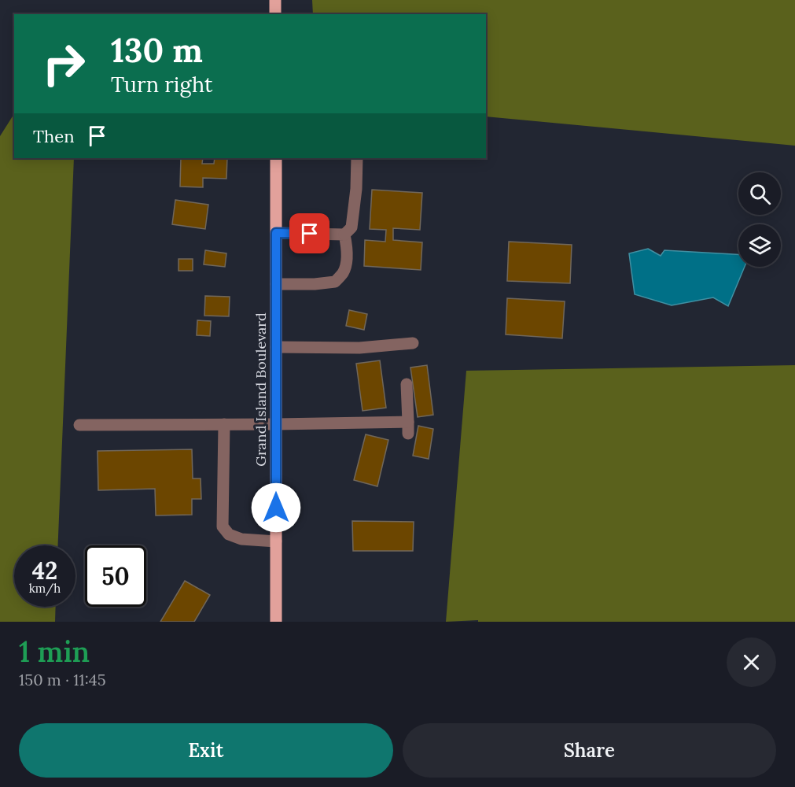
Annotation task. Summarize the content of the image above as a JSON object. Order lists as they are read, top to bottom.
{
  "streets": {
    "main road": ["Grand Island Boulevard"]
  },
  "page": {
    "turn": ["130 m", "Turn right"],
    "then": "Then",
    "speed": "42 km/h",
    "limit": "50",
    "heading": ["1 min", "150 m · 11:45"],
    "buttons": ["Exit", "Share"]
  }
}
